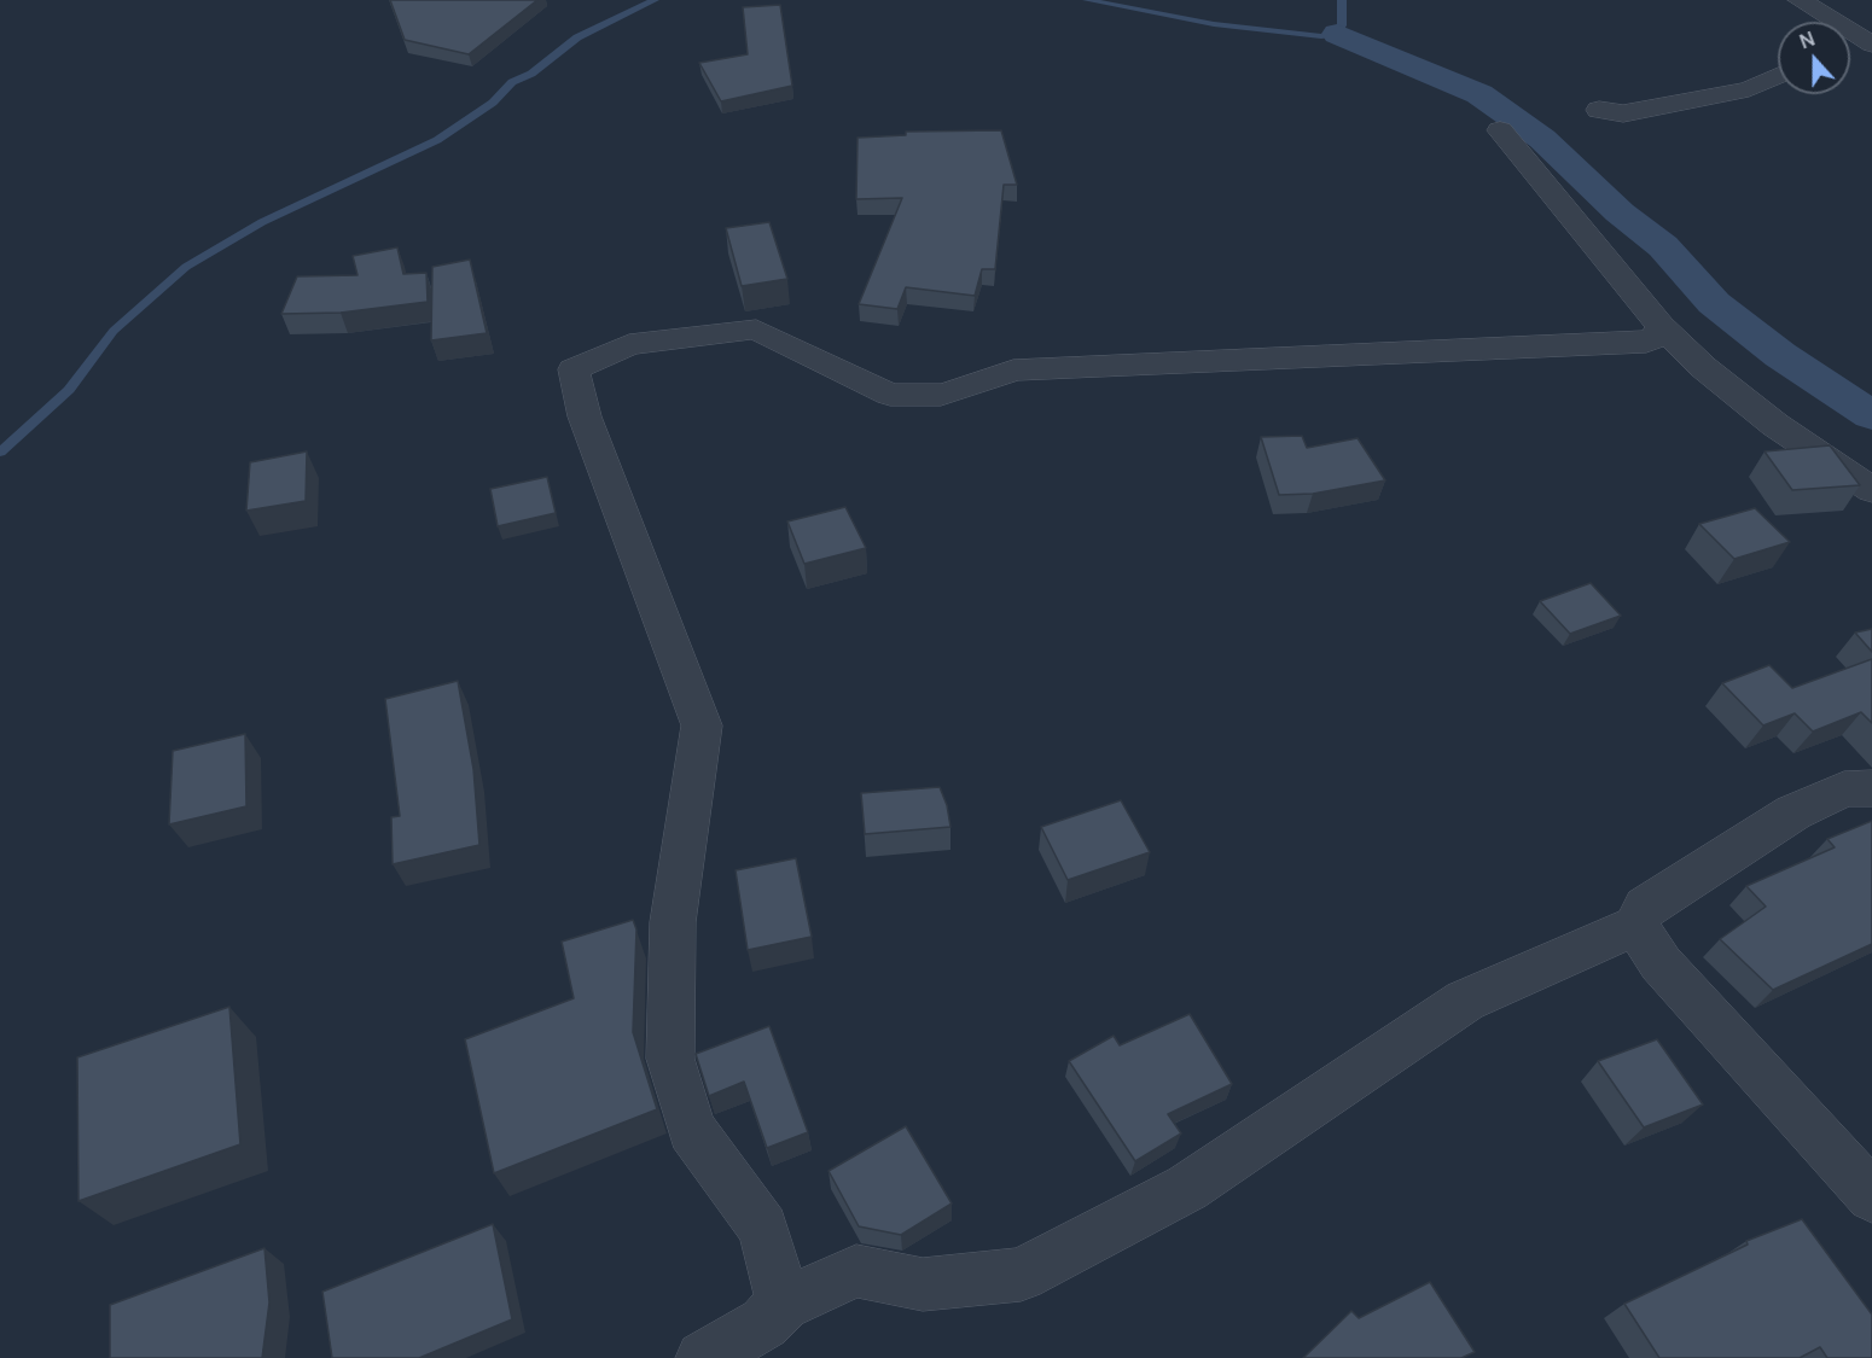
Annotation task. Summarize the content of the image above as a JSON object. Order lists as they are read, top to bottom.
{
  "north": "top"
}
